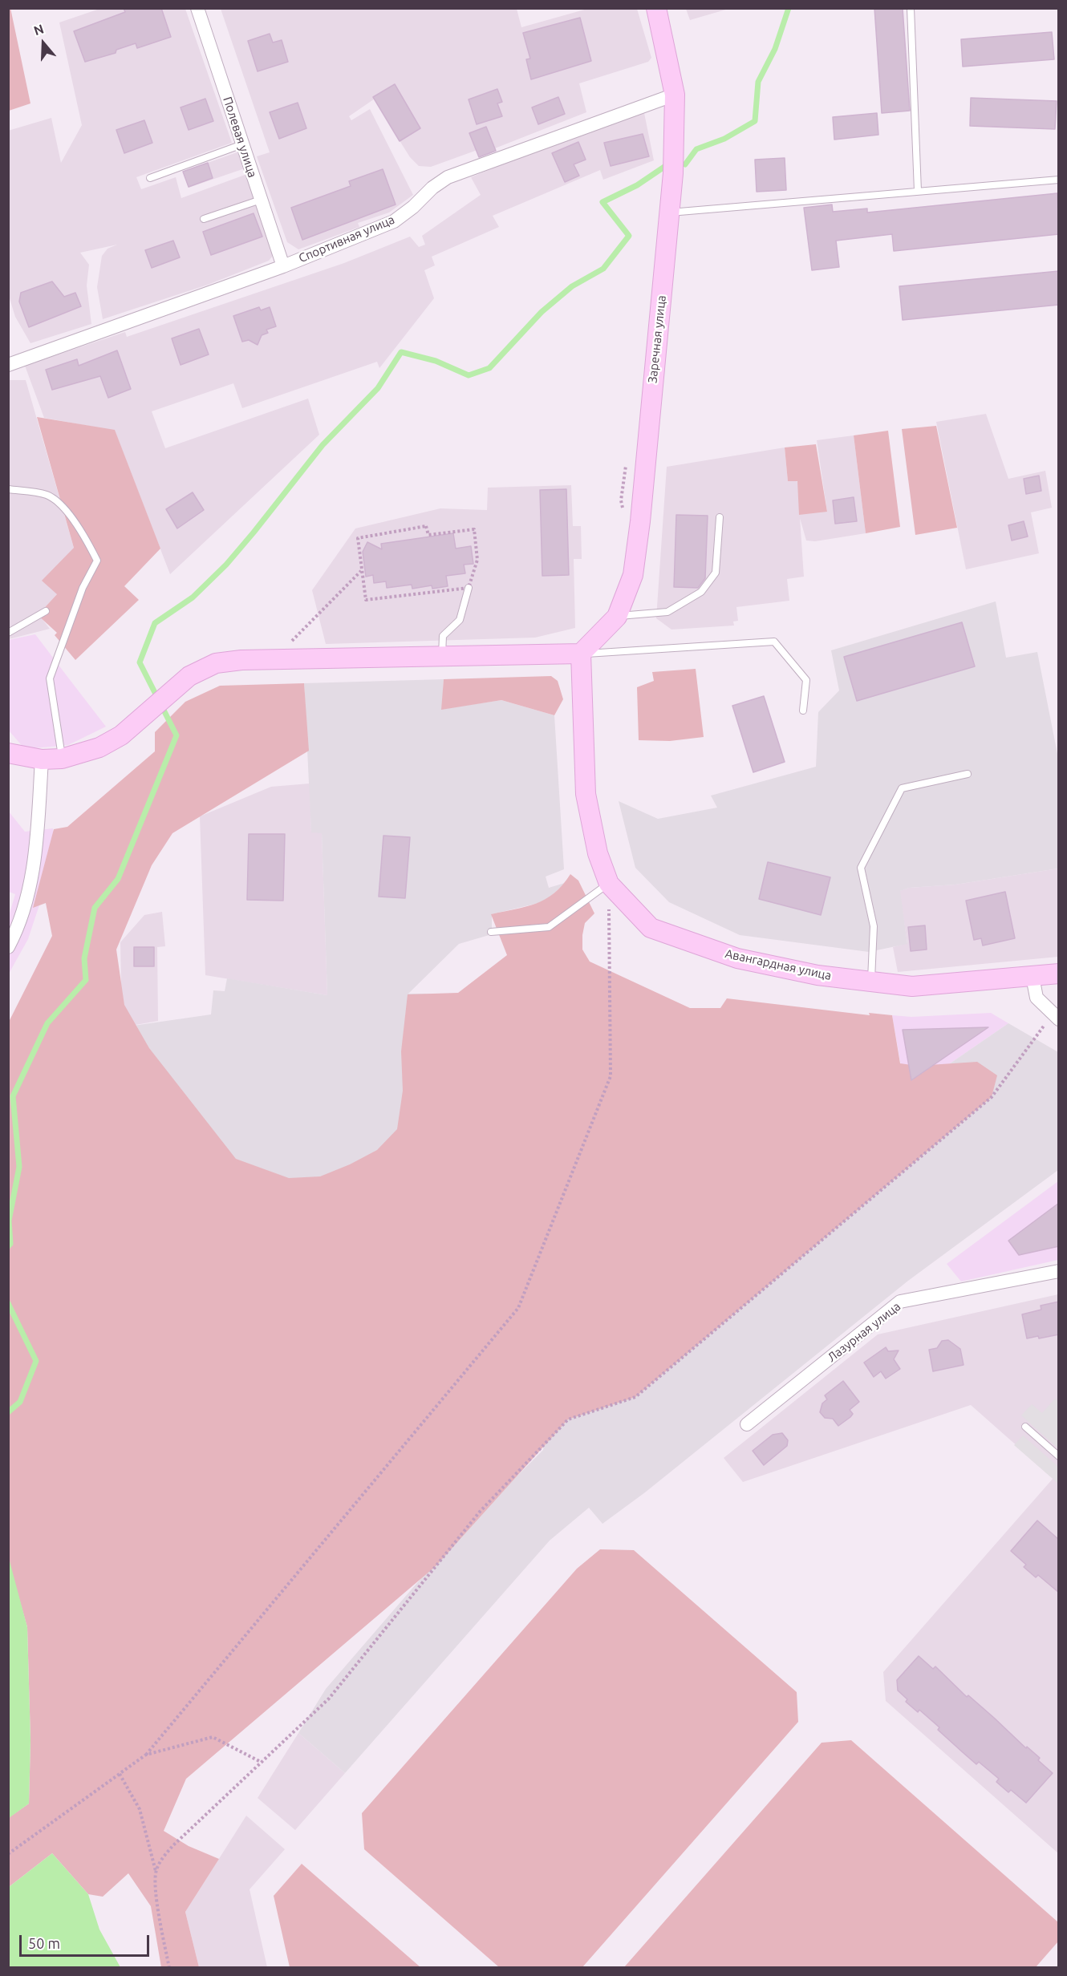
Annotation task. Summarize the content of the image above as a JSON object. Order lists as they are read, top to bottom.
{
  "streets": {
    "main road": ["Заречная улица", "Авангардная улица"],
    "street": ["Полевая улица", "Спортивная улица", "Лазурная улица"]
  },
  "crossings": [
    ["Полевая улица", "Спортивная улица"],
    ["Спортивная улица", "Заречная улица"],
    ["Заречная улица", "Авангардная улица"]
  ],
  "scale_bar": "50 m",
  "north": "top"
}
